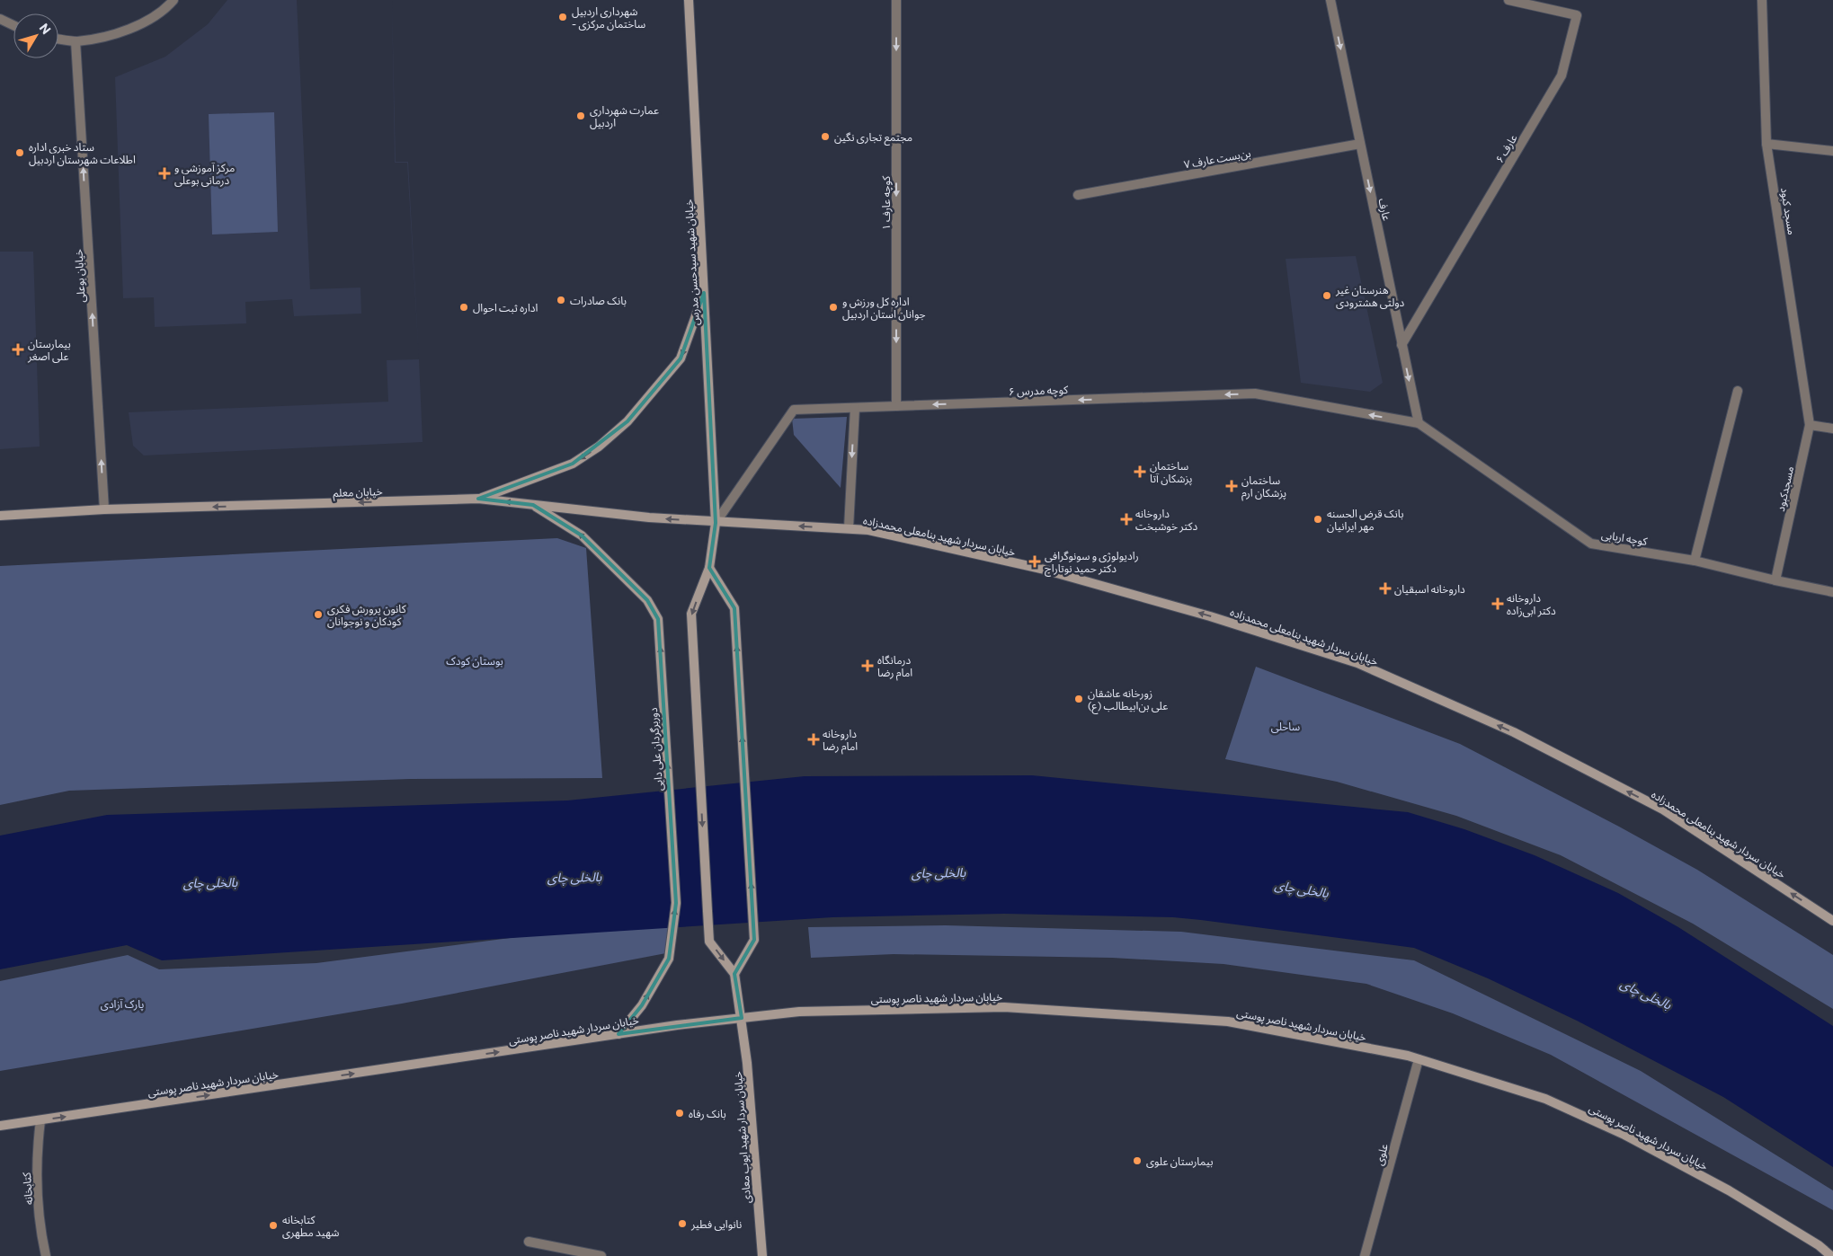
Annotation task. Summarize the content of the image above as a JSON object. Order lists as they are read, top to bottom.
{
  "streets": {
    "main road": [
      "خیابان شهید سیدحسن مدرس",
      "خیابان معلم",
      "خیابان سردار شهید بنامعلی محمدزاده",
      "دوربرگردان علی دایی",
      "خیابان سردار شهید ناصر پوستی",
      "خیابان سردار شهید ایوب معادی"
    ],
    "street": [
      "عارف ۶",
      "بن‌بست عارف ۷",
      "کوچه عارف ۱",
      "عارف",
      "مسجد کبود",
      "خیابان بوعلی",
      "کوچه مدرس ۶",
      "مسجدکبود",
      "کوچه اربابی",
      "علوی",
      "کتابخانه"
    ]
  },
  "crossings": [
    ["عارف ۶", "عارف"],
    ["بن‌بست عارف ۷", "عارف"],
    ["کوچه عارف ۱", "کوچه مدرس ۶"],
    ["عارف", "کوچه مدرس ۶"],
    ["عارف", "کوچه اربابی"],
    ["مسجد کبود", "مسجدکبود"],
    ["خیابان شهید سیدحسن مدرس", "کوچه مدرس ۶"],
    ["خیابان شهید سیدحسن مدرس", "خیابان معلم"],
    ["خیابان شهید سیدحسن مدرس", "خیابان سردار شهید بنامعلی محمدزاده"],
    ["خیابان شهید سیدحسن مدرس", "خیابان سردار شهید ایوب معادی"],
    ["خیابان بوعلی", "خیابان معلم"],
    ["کوچه مدرس ۶", "خیابان معلم"],
    ["کوچه مدرس ۶", "خیابان سردار شهید بنامعلی محمدزاده"],
    ["کوچه مدرس ۶", "کوچه اربابی"],
    ["مسجدکبود", "کوچه اربابی"],
    ["خیابان معلم", "خیابان سردار شهید بنامعلی محمدزاده"],
    ["خیابان معلم", "دوربرگردان علی دایی"],
    ["دوربرگردان علی دایی", "خیابان سردار شهید ناصر پوستی"],
    ["خیابان سردار شهید ناصر پوستی", "خیابان سردار شهید ایوب معادی"],
    ["خیابان سردار شهید ناصر پوستی", "علوی"],
    ["خیابان سردار شهید ناصر پوستی", "کتابخانه"]
  ],
  "one_way": [
    "کوچه عارف ۱",
    "عارف",
    "خیابان بوعلی",
    "کوچه مدرس ۶",
    "خیابان معلم",
    "خیابان سردار شهید بنامعلی محمدزاده"
  ],
  "water": ["بالخلی چای"],
  "parks": ["بوستان کودک", "ساحلی", "پارک آزادی"],
  "places": {
    "other": [
      "شهرداری اردبیل - ساختمان مرکزی",
      "عمارت شهرداری اردبیل",
      "مجتمع تجاری نگین",
      "ستاد خبری اداره اطلاعات شهرستان اردبیل",
      "هنرستان غیر دولتی هشترودی",
      "بانک صادرات",
      "اداره ثبت احوال",
      "اداره کل ورزش و جوانان استان اردبیل",
      "بانک قرض الحسنه مهر ایرانیان",
      "کانون پرورش فکری کودکان و نوجوانان",
      "زورخانه عاشقان علی بن‌ابیطالب (ع)",
      "بانک رفاه",
      "بیمارستان علوی",
      "نانوایی فطیر",
      "کتابخانه شهید مطهری"
    ],
    "health": [
      "مرکز آموزشی و درمانی بوعلی",
      "بیمارستان علی اصغر",
      "ساختمان پزشکان آتا",
      "ساختمان پزشکان ارم",
      "داروخانه دکتر خوشبخت",
      "رادیولوژی و سونوگرافی دکتر حمید نوتاراج",
      "داروخانه اسبقیان",
      "داروخانه دکتر ابی‌زاده",
      "درمانگاه امام رضا",
      "داروخانه امام رضا"
    ]
  },
  "north": "top right"
}
